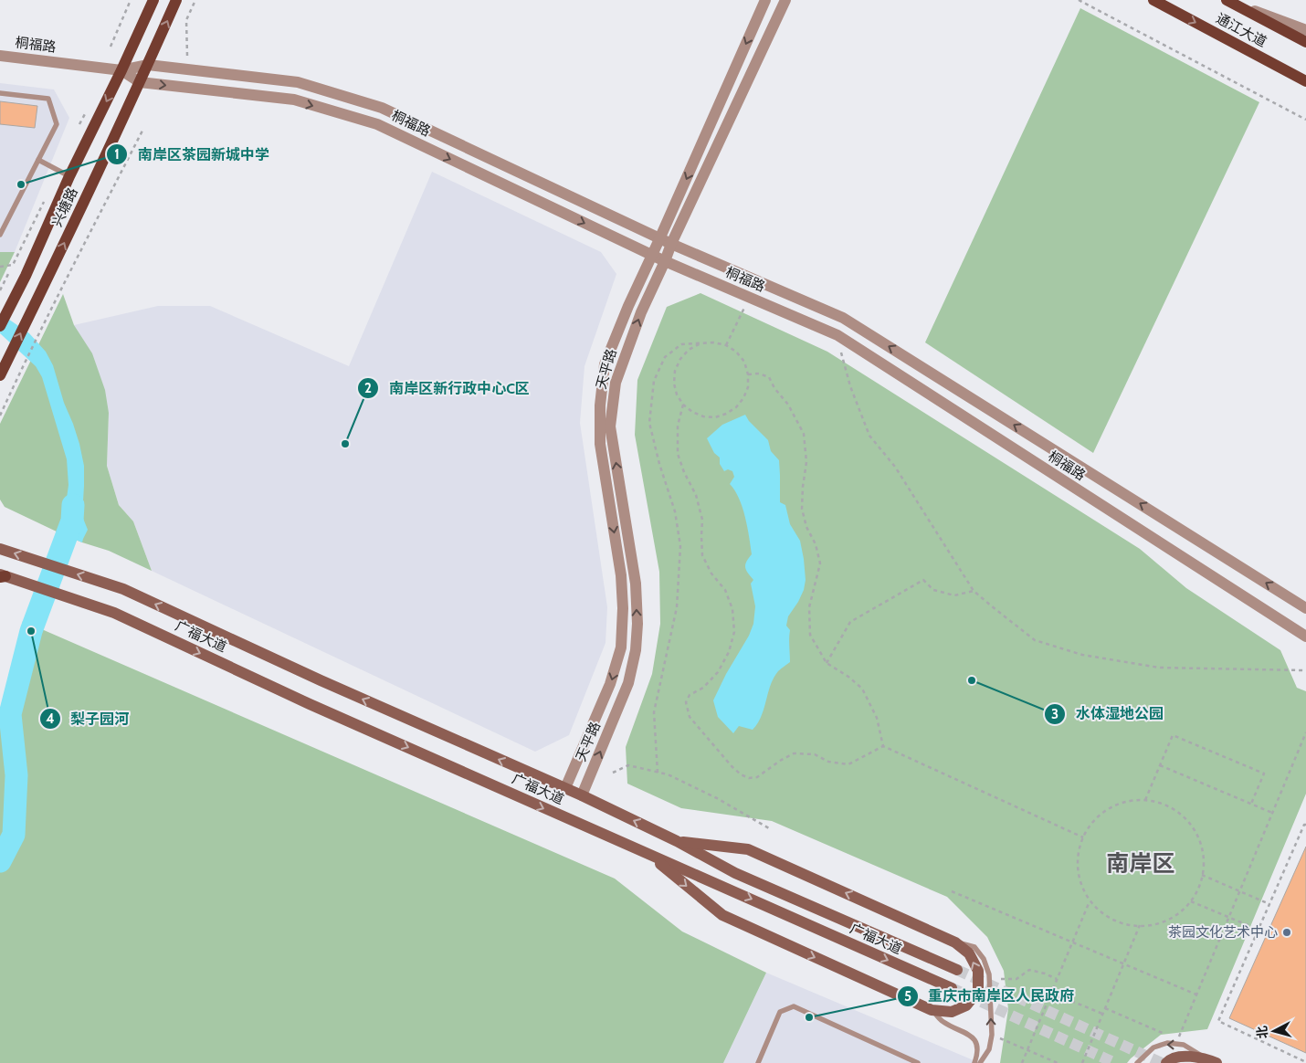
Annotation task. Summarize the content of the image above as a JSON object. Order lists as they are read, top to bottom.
{
  "streets": {
    "main road": ["通江大道", "兴塘路", "广福大道"],
    "street": ["桐福路", "天平路"]
  },
  "crossings": [
    ["桐福路", "兴塘路"],
    ["桐福路", "天平路"],
    ["天平路", "广福大道"]
  ],
  "districts": ["南岸区"],
  "places": [
    "南岸区茶园新城中学",
    "南岸区新行政中心C区",
    "梨子园河",
    "水体湿地公园",
    "茶园文化艺术中心",
    "重庆市南岸区人民政府"
  ],
  "north": "left"
}
